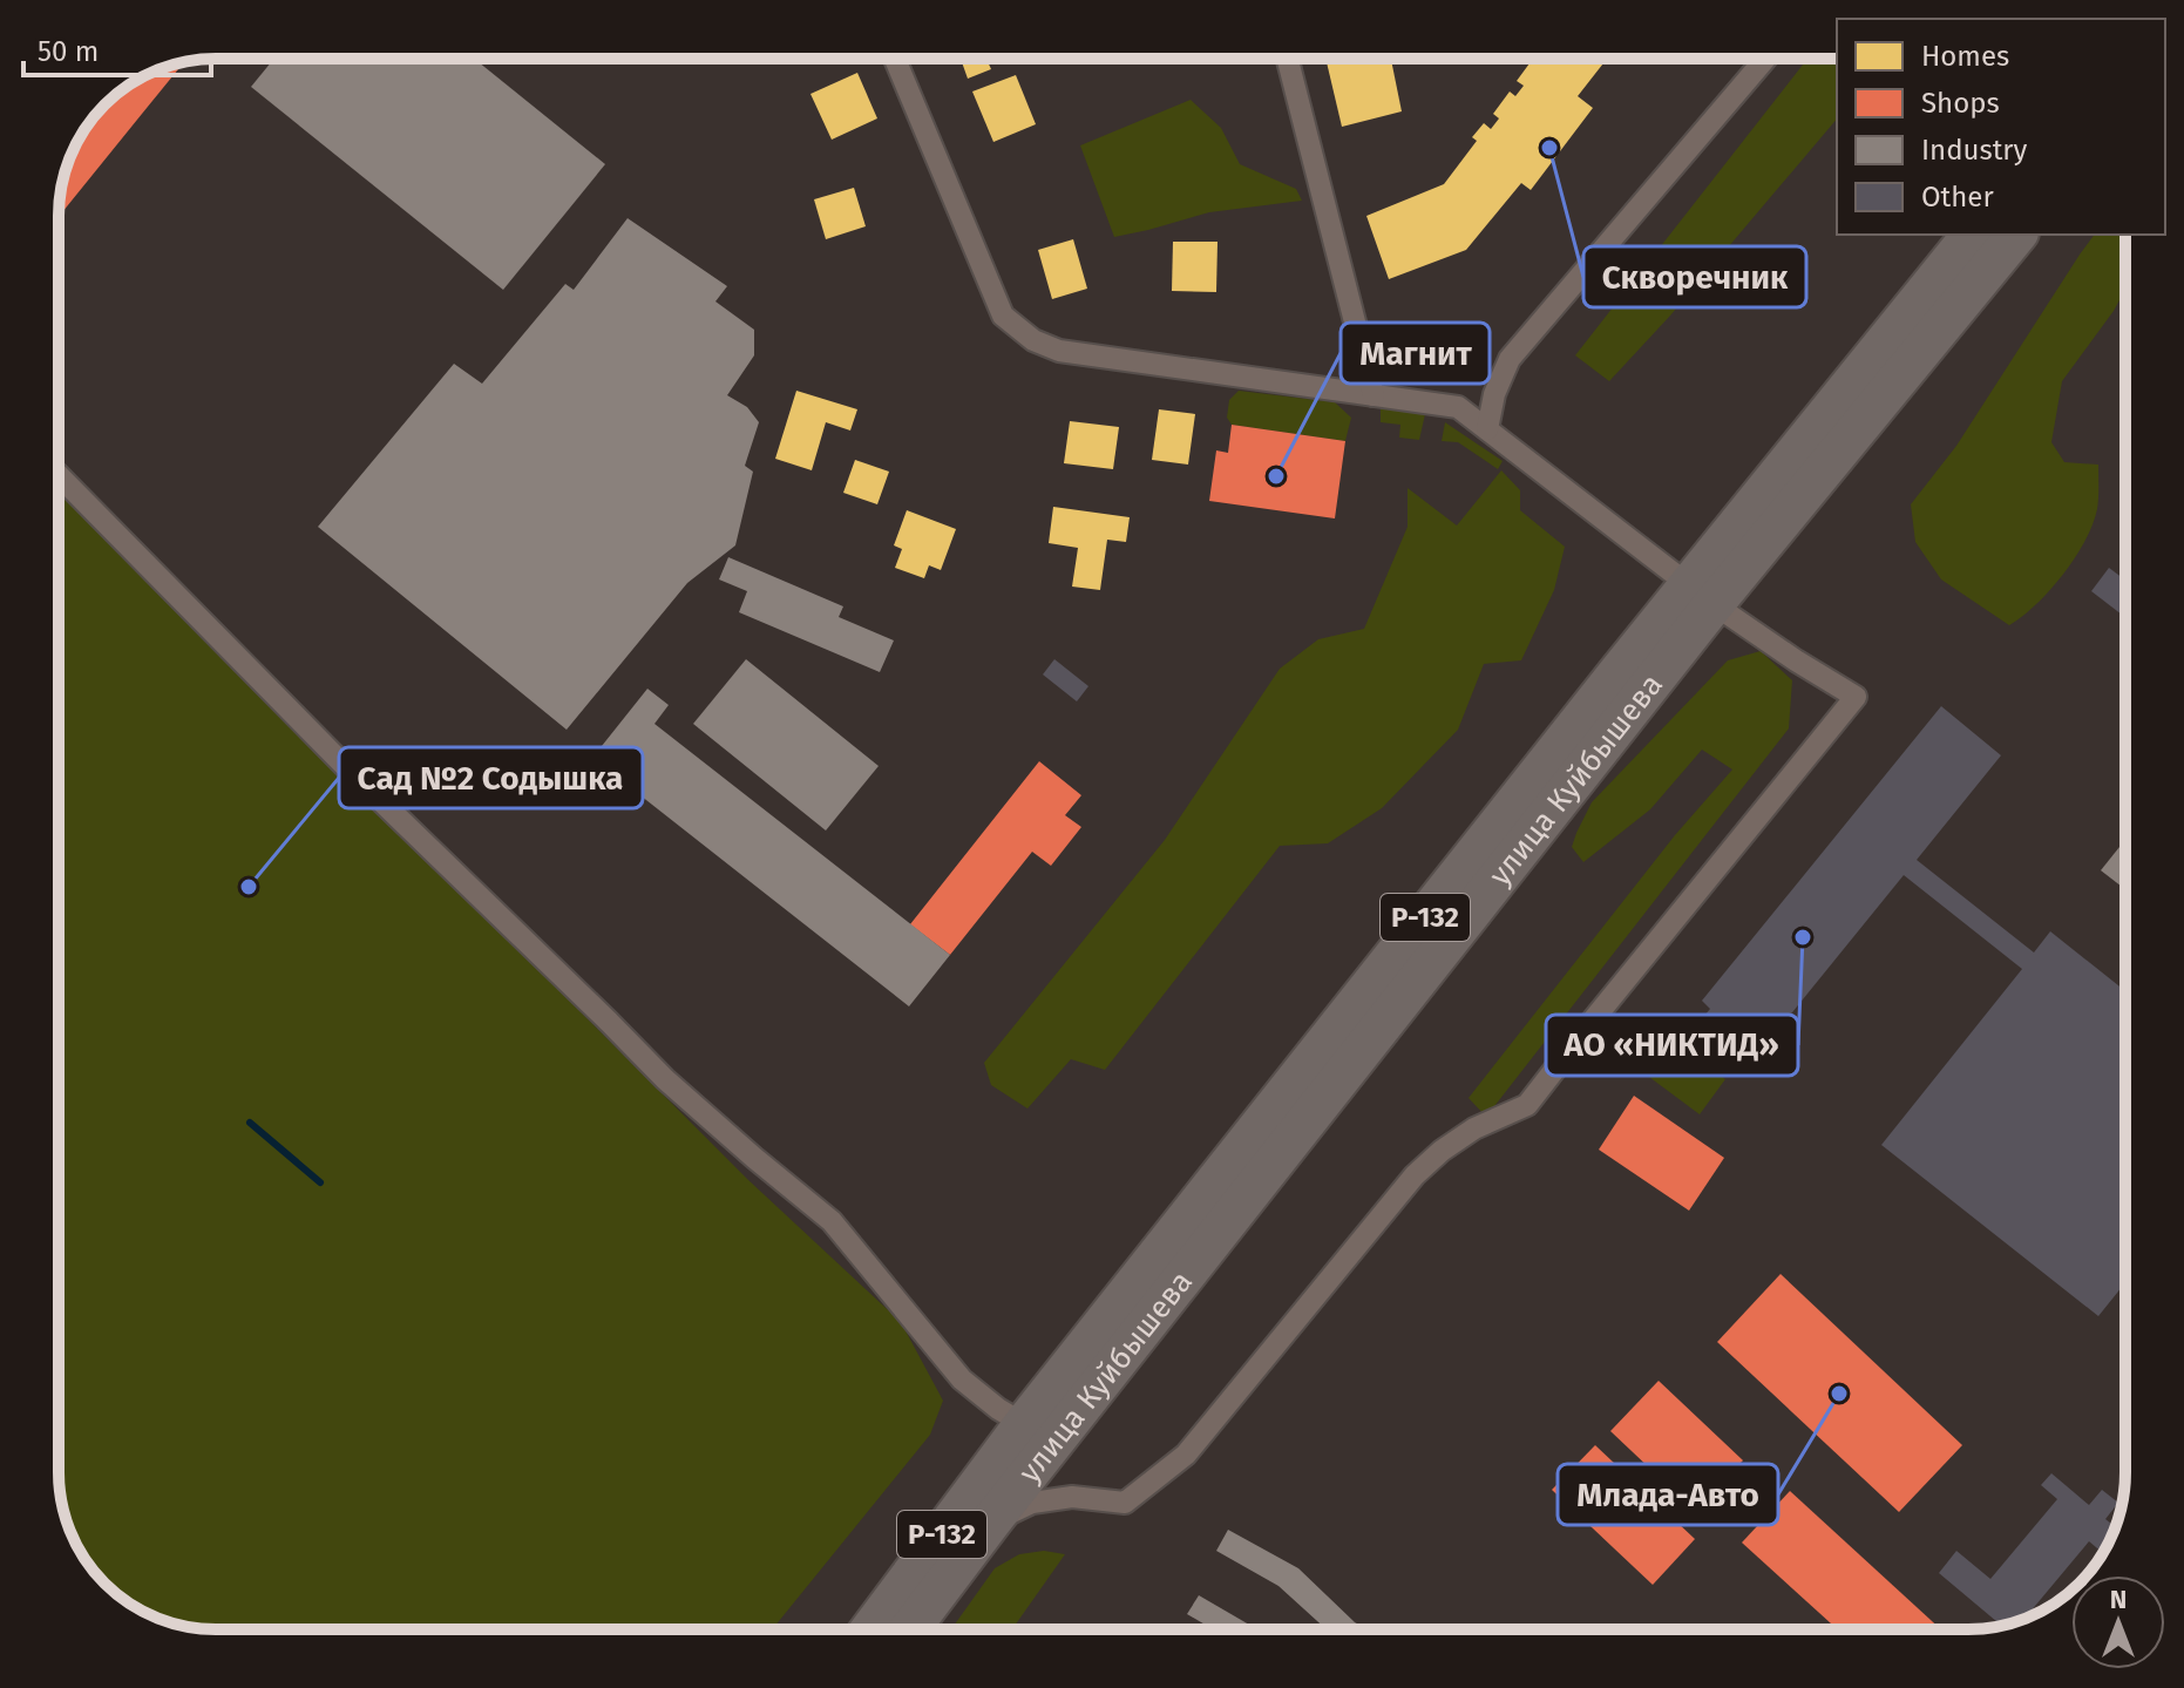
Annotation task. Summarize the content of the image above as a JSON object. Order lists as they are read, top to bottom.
{
  "streets": {
    "highway": ["улица Куйбышева", "Р-132"]
  },
  "places": [
    "Скворечник",
    "Магнит",
    "Сад №2 Содышка",
    "АО «НИКТИД»",
    "Млада-Авто"
  ],
  "legend": [
    "Homes",
    "Shops",
    "Industry",
    "Other"
  ],
  "scale_bar": "50 m",
  "north": "top"
}
